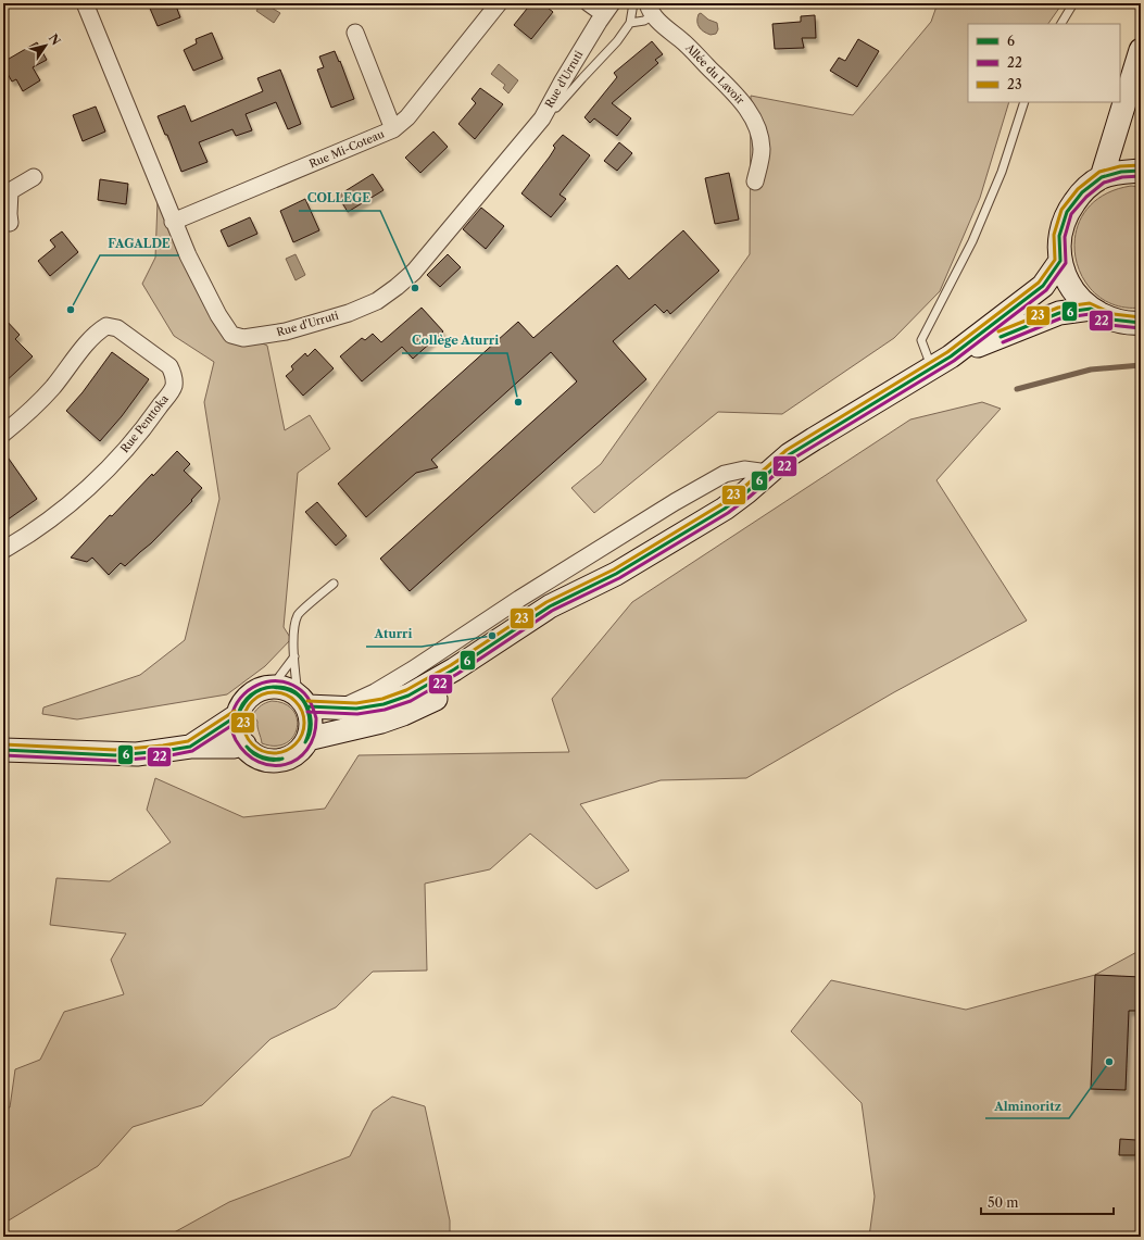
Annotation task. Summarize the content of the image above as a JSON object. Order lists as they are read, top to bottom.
{
  "streets": {
    "street": [
      "Allée du Lavoir",
      "Rue d'Urruti",
      "Rue Mi-Coteau",
      "Rue Penttoka"
    ]
  },
  "crossings": [
    ["Rue d'Urruti", "Rue Mi-Coteau"]
  ],
  "places": [
    "COLLEGE",
    "FAGALDE",
    "Collège Aturri",
    "Aturri",
    "Alminoritz"
  ],
  "lines": ["transit line 23", "transit line 6", "transit line 22"],
  "legend": ["6", "22", "23"],
  "scale_bar": "50 m",
  "north": "top right"
}
